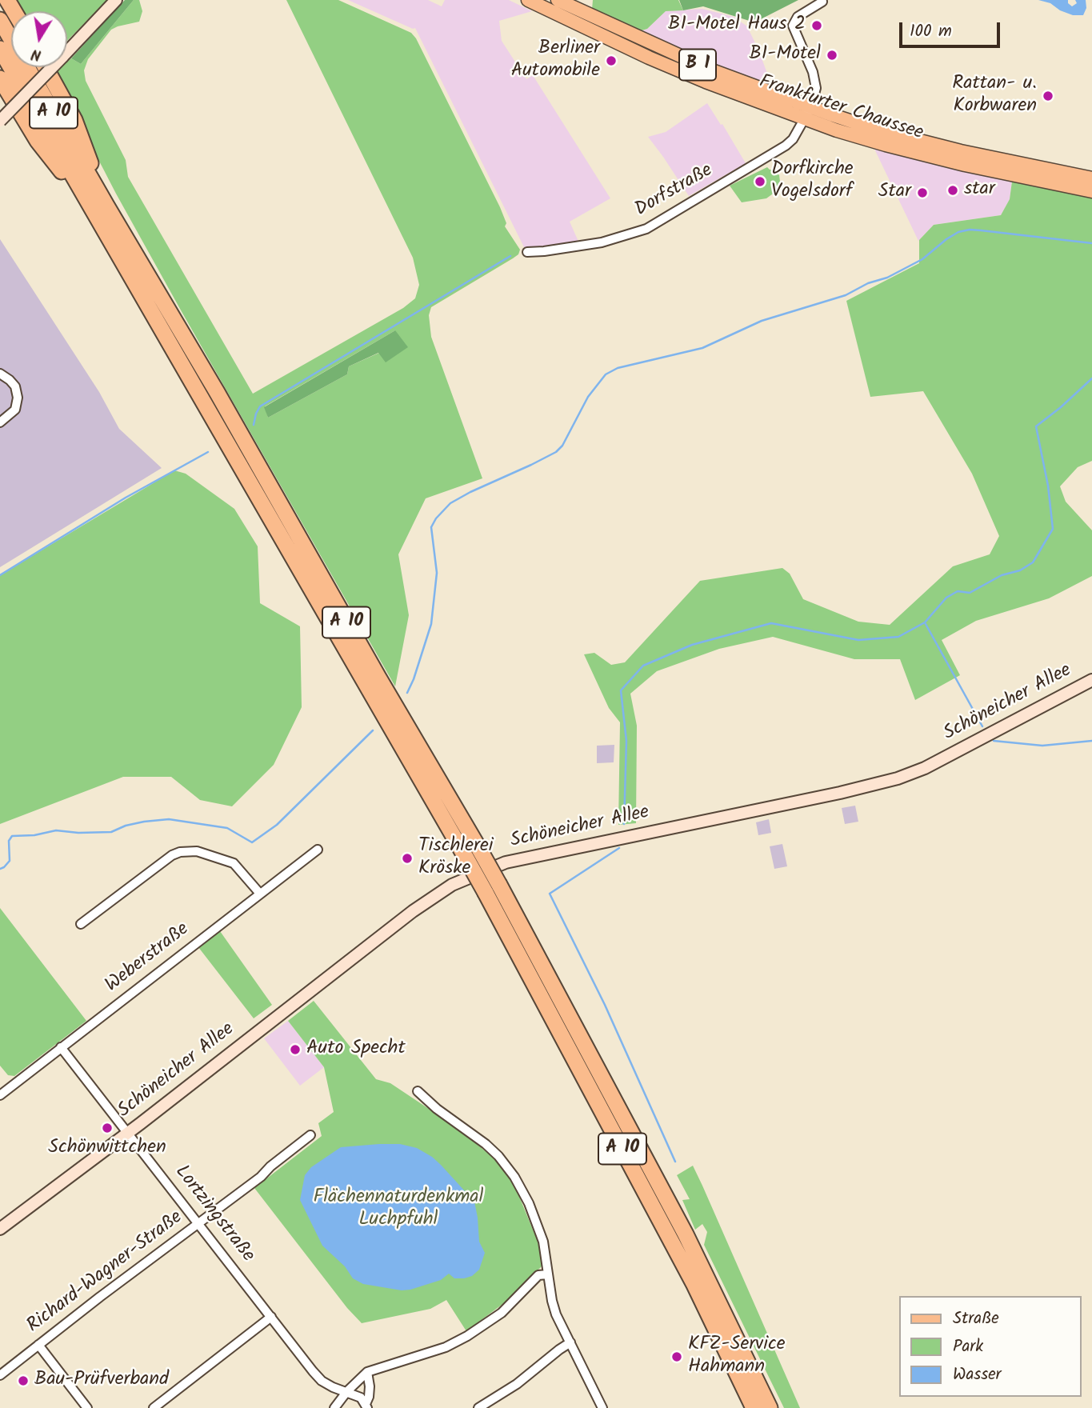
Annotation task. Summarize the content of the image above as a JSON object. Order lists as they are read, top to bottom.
{
  "streets": {
    "highway": ["A 10"],
    "main road": ["B 1", "Frankfurter Chaussee"],
    "street": [
      "Dorfstraße",
      "Schöneicher Allee",
      "Weberstraße",
      "Lortzingstraße",
      "Richard-Wagner-Straße"
    ]
  },
  "crossings": [
    ["Frankfurter Chaussee", "Dorfstraße"],
    ["Schöneicher Allee", "Lortzingstraße"],
    ["Weberstraße", "Lortzingstraße"],
    ["Lortzingstraße", "Richard-Wagner-Straße"]
  ],
  "parks": ["Flächennaturdenkmal Luchpfuhl"],
  "places": [
    "B1-Motel Haus 2",
    "B1-Motel",
    "Berliner Automobile",
    "Rattan- u. Korbwaren",
    "Dorfkirche Vogelsdorf",
    "star",
    "Star",
    "Tischlerei Kröske",
    "Auto Specht",
    "Schönwittchen",
    "KFZ-Service Hahmann",
    "Bau-Prüfverband"
  ],
  "legend": ["Straße", "Park", "Wasser"],
  "scale_bar": "100 m",
  "north": "bottom"
}
